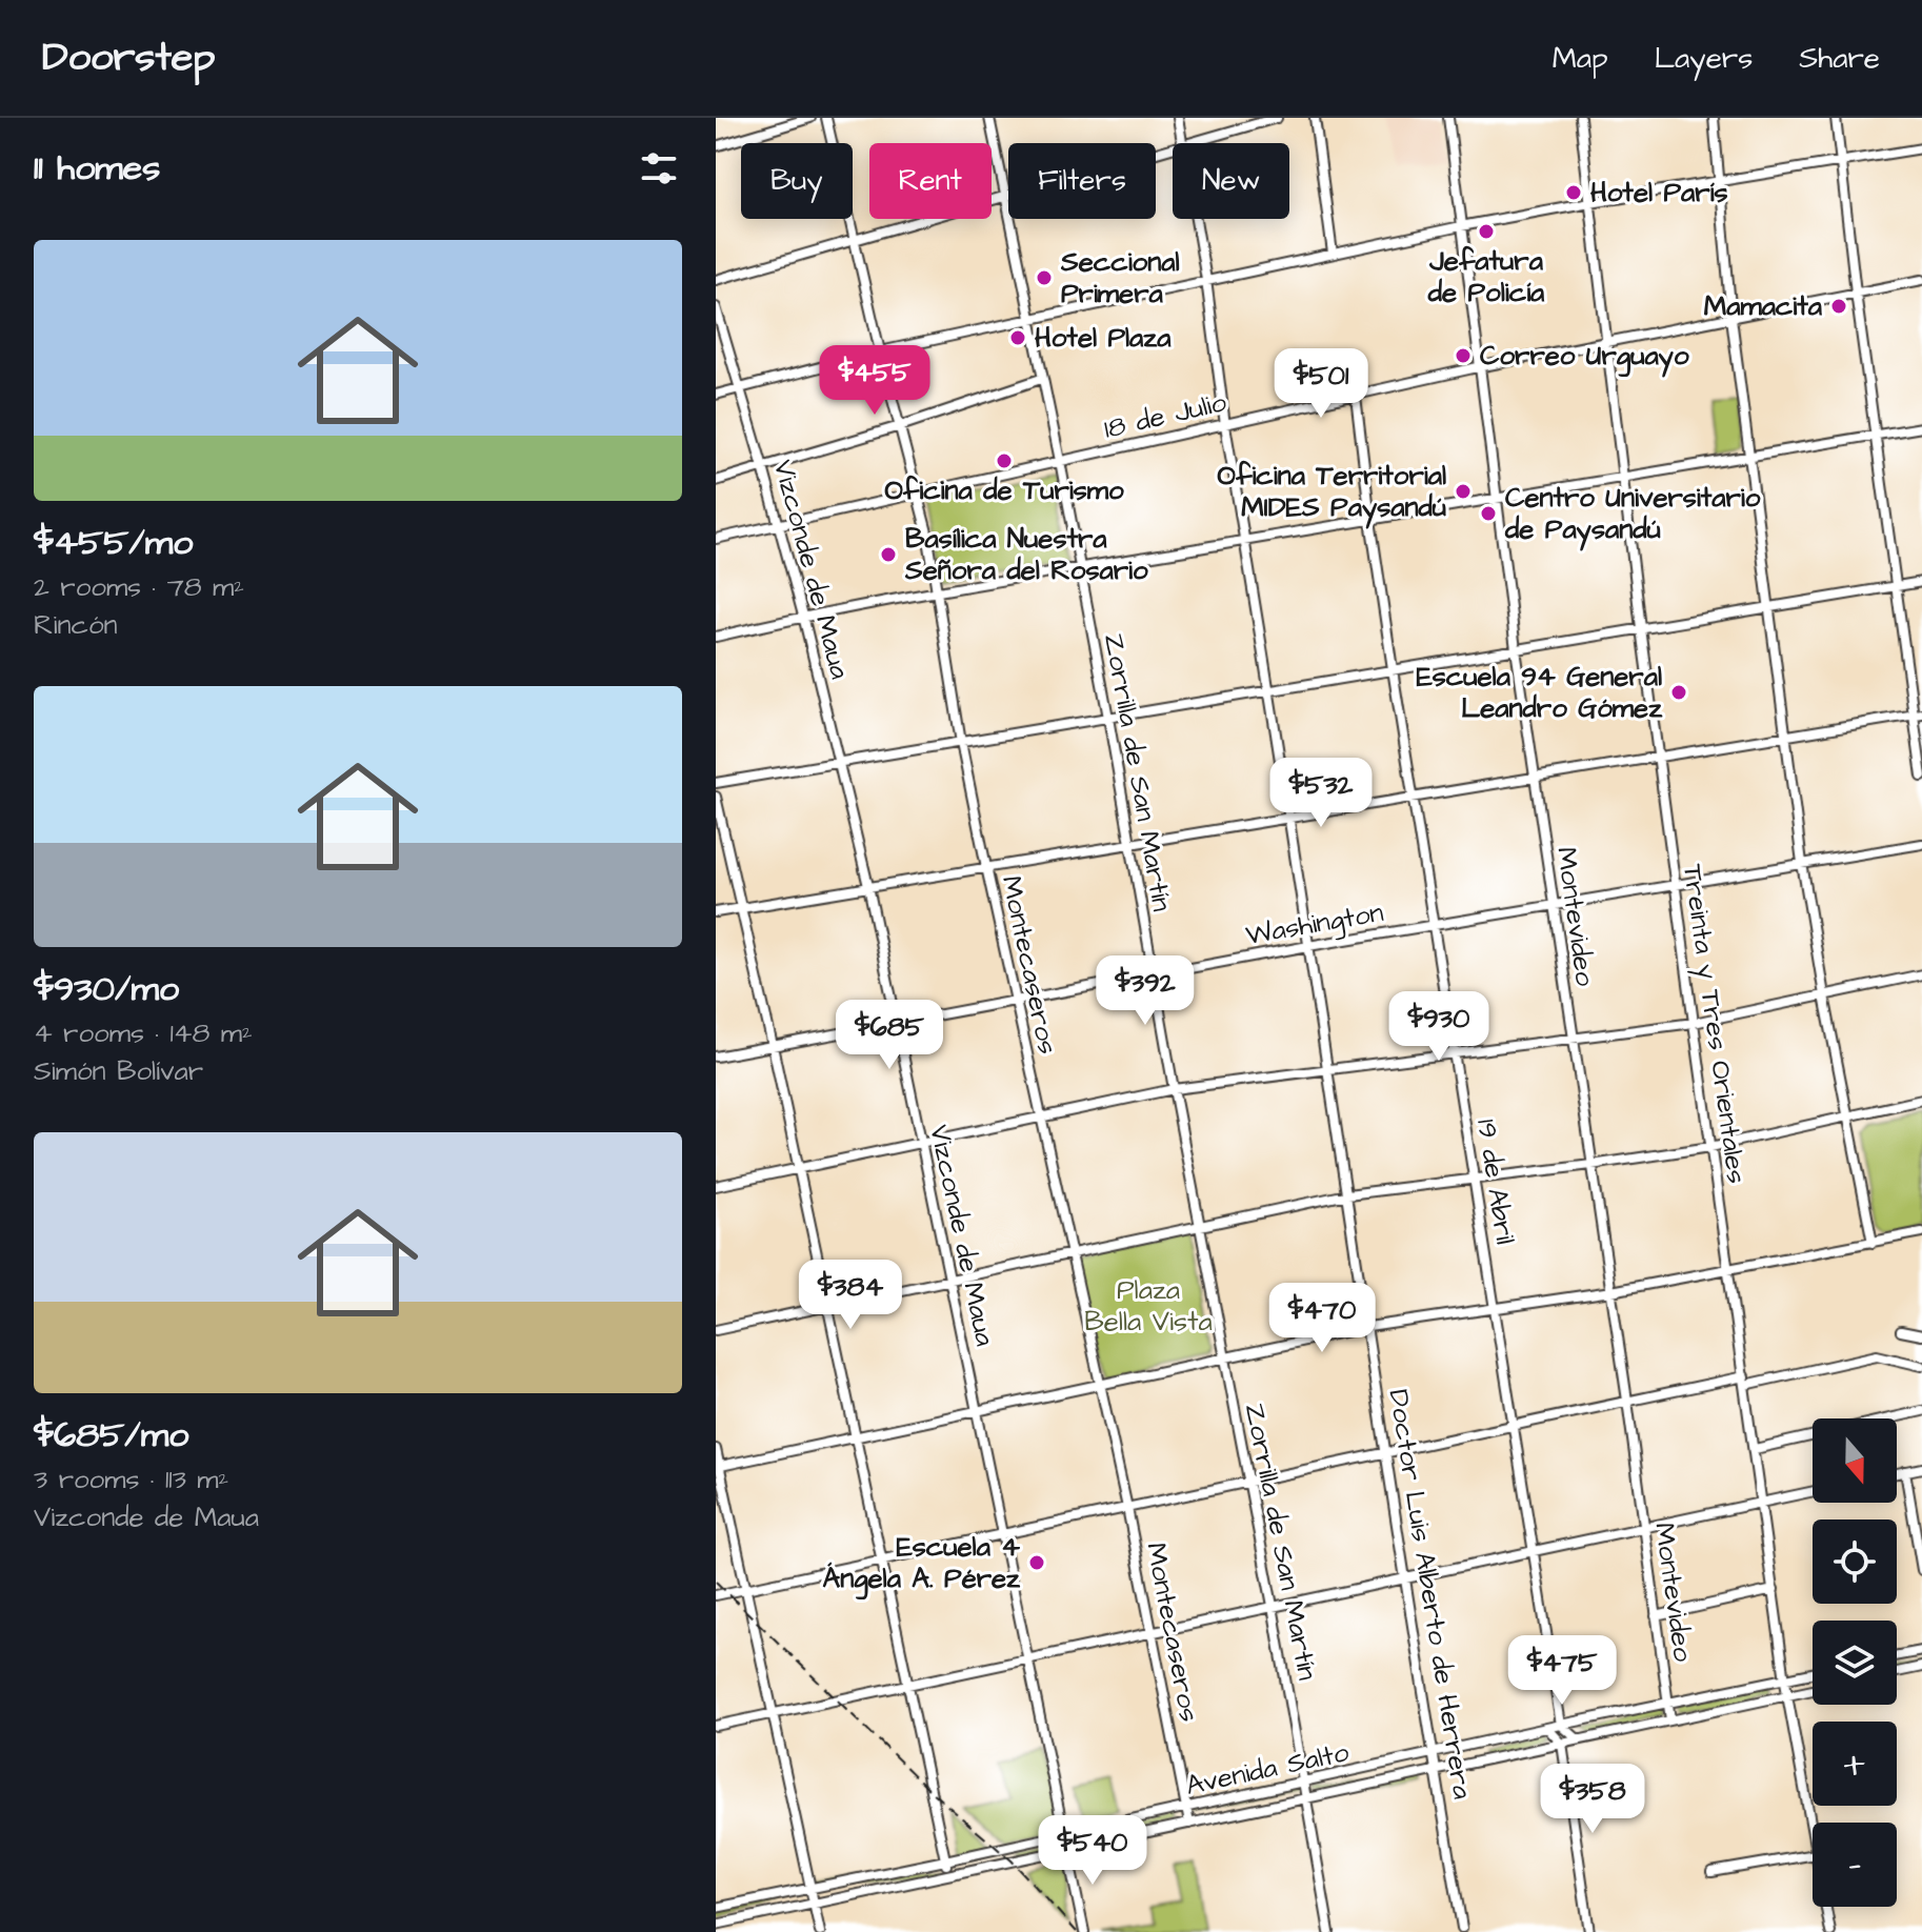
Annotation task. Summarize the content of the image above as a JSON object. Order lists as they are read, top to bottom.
{
  "streets": {
    "street": [
      "18 de Julio",
      "Vizconde de Maua",
      "Zorrilla de San Martín",
      "Montevideo",
      "Washington",
      "Montecaseros",
      "Treinta y Tres Orientales",
      "19 de Abril",
      "Doctor Luis Alberto de Herrera",
      "Avenida Salto"
    ]
  },
  "crossings": [
    ["18 de Julio", "Vizconde de Maua"],
    ["18 de Julio", "Zorrilla de San Martín"],
    ["18 de Julio", "Montevideo"],
    ["18 de Julio", "Montecaseros"],
    ["18 de Julio", "Treinta y Tres Orientales"],
    ["18 de Julio", "19 de Abril"],
    ["18 de Julio", "Doctor Luis Alberto de Herrera"],
    ["Vizconde de Maua", "Washington"],
    ["Vizconde de Maua", "Avenida Salto"],
    ["Zorrilla de San Martín", "Washington"],
    ["Zorrilla de San Martín", "Avenida Salto"],
    ["Montevideo", "Washington"],
    ["Montevideo", "Avenida Salto"],
    ["Washington", "Montecaseros"],
    ["Washington", "Treinta y Tres Orientales"],
    ["Washington", "19 de Abril"],
    ["Washington", "Doctor Luis Alberto de Herrera"],
    ["Montecaseros", "Avenida Salto"],
    ["Treinta y Tres Orientales", "Avenida Salto"],
    ["19 de Abril", "Avenida Salto"],
    ["Doctor Luis Alberto de Herrera", "Avenida Salto"]
  ],
  "parks": ["Plaza Bella Vista"],
  "places": [
    "Hotel París",
    "Jefatura de Policía",
    "Seccional Primera",
    "Mamacita",
    "Hotel Plaza",
    "Correo Urguayo",
    "Oficina de Turismo",
    "Oficina Territorial MIDES Paysandú",
    "Centro Universitario de Paysandú",
    "Basílica Nuestra Señora del Rosario",
    "Escuela 94 General Leandro Gómez",
    "Escuela 4 Ángela A. Pérez"
  ],
  "north": "bottom",
  "page": {
    "header": "Doorstep",
    "nav": ["Map", "Layers", "Share"],
    "heading": "11 homes",
    "chip": [
      "Buy",
      "Rent",
      "Filters",
      "New"
    ],
    "list": [
      {
        "name": "$455/mo",
        "note": "2 rooms · 78 m² · Rincón"
      },
      {
        "name": "$930/mo",
        "note": "4 rooms · 148 m² · Simón Bolívar"
      },
      {
        "name": "$685/mo",
        "note": "3 rooms · 113 m² · Vizconde de Maua"
      }
    ],
    "price": [
      "$455",
      "$501",
      "$532",
      "$392",
      "$930",
      "$685",
      "$384",
      "$470",
      "$475",
      "$358",
      "$540"
    ],
    "map_buttons": ["+", "−"]
  }
}
